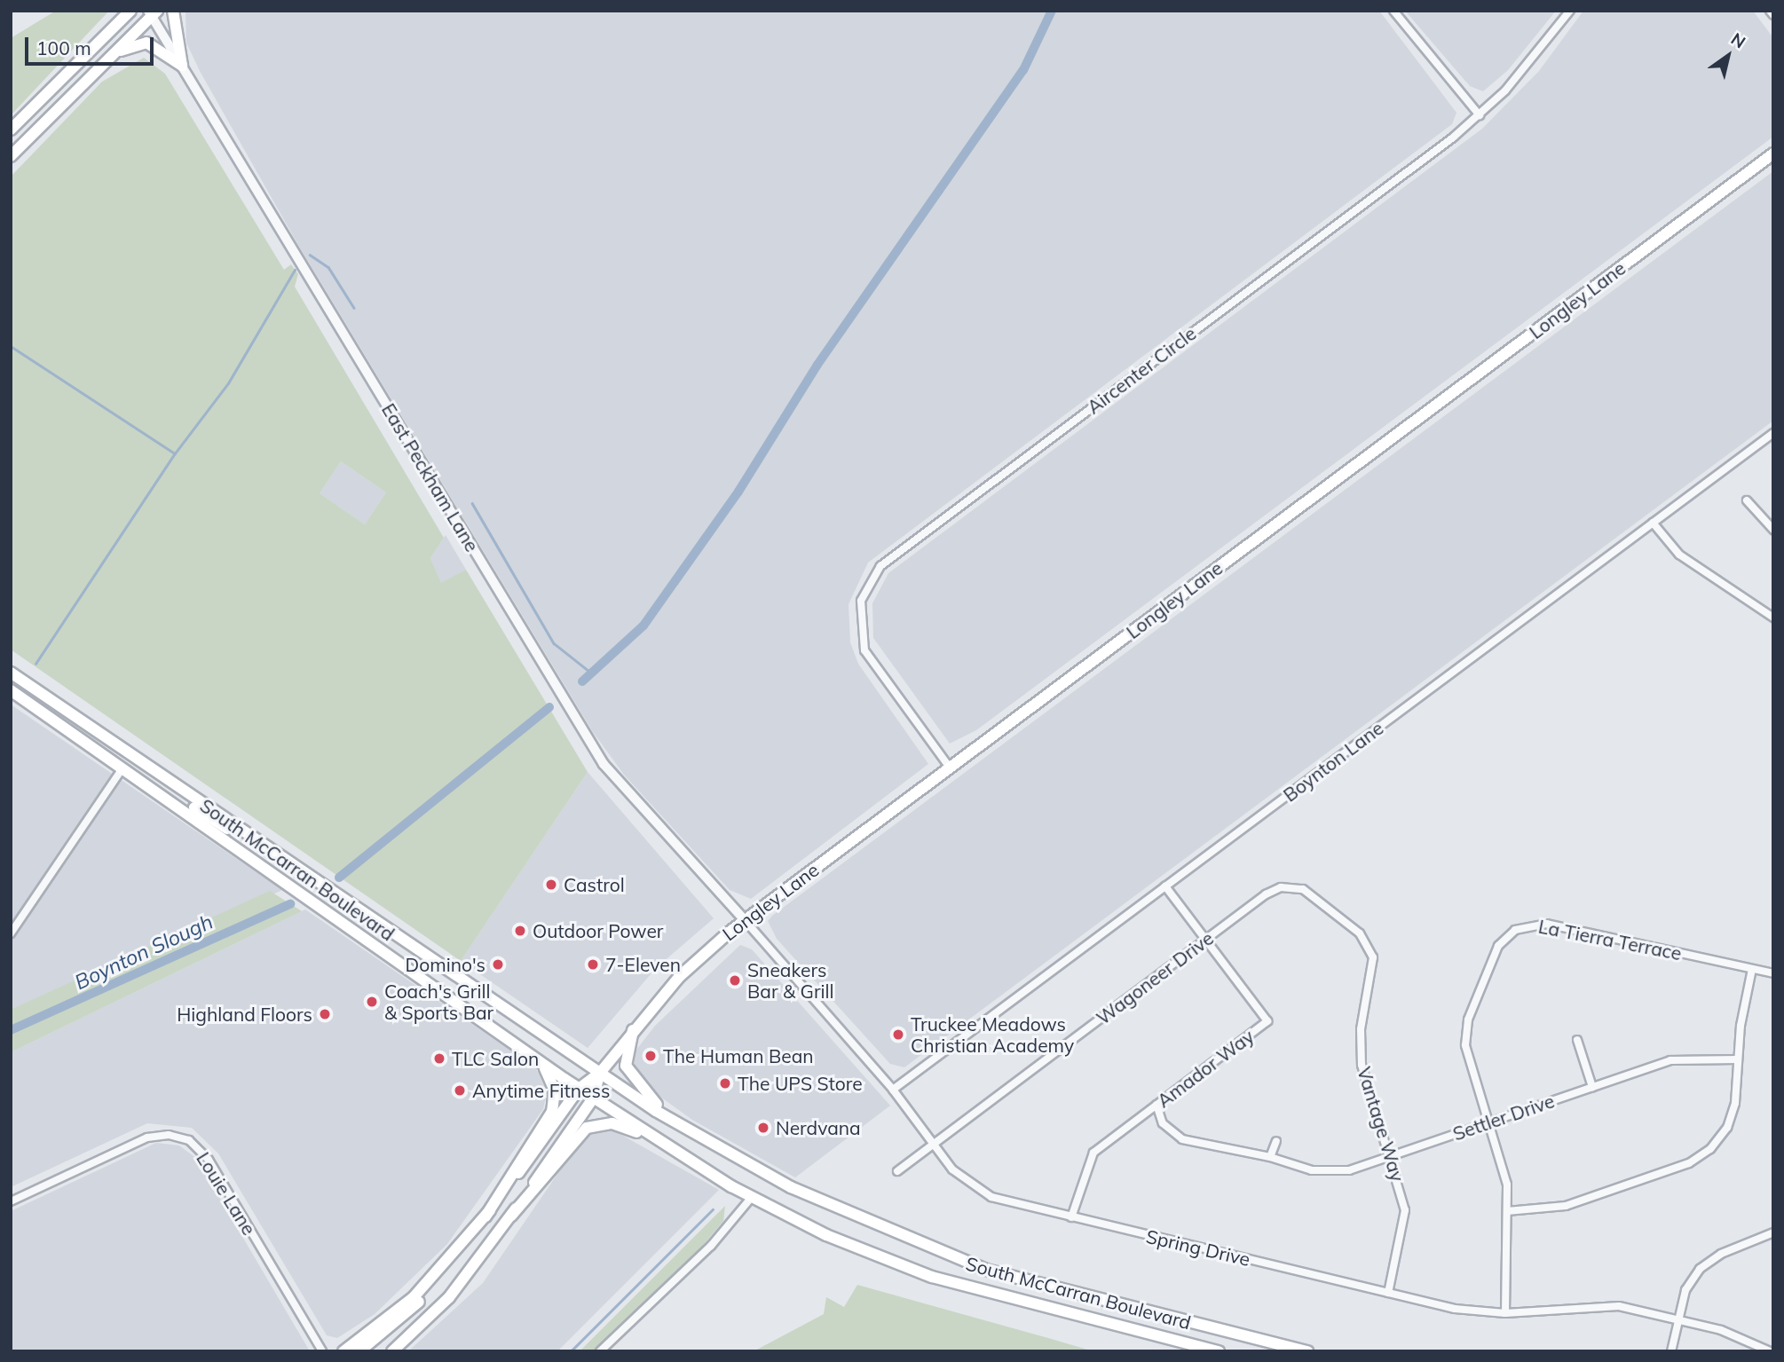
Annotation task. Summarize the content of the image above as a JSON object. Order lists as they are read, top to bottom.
{
  "streets": {
    "main road": ["Longley Lane", "South McCarran Boulevard"],
    "street": [
      "Aircenter Circle",
      "East Peckham Lane",
      "Boynton Lane",
      "La Tierra Terrace",
      "Wagoneer Drive",
      "Amador Way",
      "Settler Drive",
      "Vantage Way",
      "Louie Lane",
      "Spring Drive"
    ]
  },
  "crossings": [
    ["Longley Lane", "Aircenter Circle"],
    ["Longley Lane", "East Peckham Lane"],
    ["Longley Lane", "South McCarran Boulevard"],
    ["Longley Lane", "Spring Drive"],
    ["East Peckham Lane", "Spring Drive"],
    ["Boynton Lane", "Amador Way"],
    ["Boynton Lane", "Spring Drive"],
    ["La Tierra Terrace", "Settler Drive"],
    ["La Tierra Terrace", "Spring Drive"],
    ["Wagoneer Drive", "Amador Way"],
    ["Wagoneer Drive", "Vantage Way"],
    ["Wagoneer Drive", "Spring Drive"],
    ["Amador Way", "Settler Drive"],
    ["Amador Way", "Spring Drive"],
    ["Settler Drive", "Vantage Way"],
    ["Vantage Way", "Spring Drive"]
  ],
  "water": ["Boynton Slough"],
  "places": [
    "Castrol",
    "Outdoor Power",
    "Domino's",
    "7-Eleven",
    "Sneakers Bar & Grill",
    "Coach's Grill & Sports Bar",
    "Highland Floors",
    "Truckee Meadows Christian Academy",
    "The Human Bean",
    "TLC Salon",
    "The UPS Store",
    "Anytime Fitness",
    "Nerdvana"
  ],
  "scale_bar": "100 m",
  "north": "top right"
}
